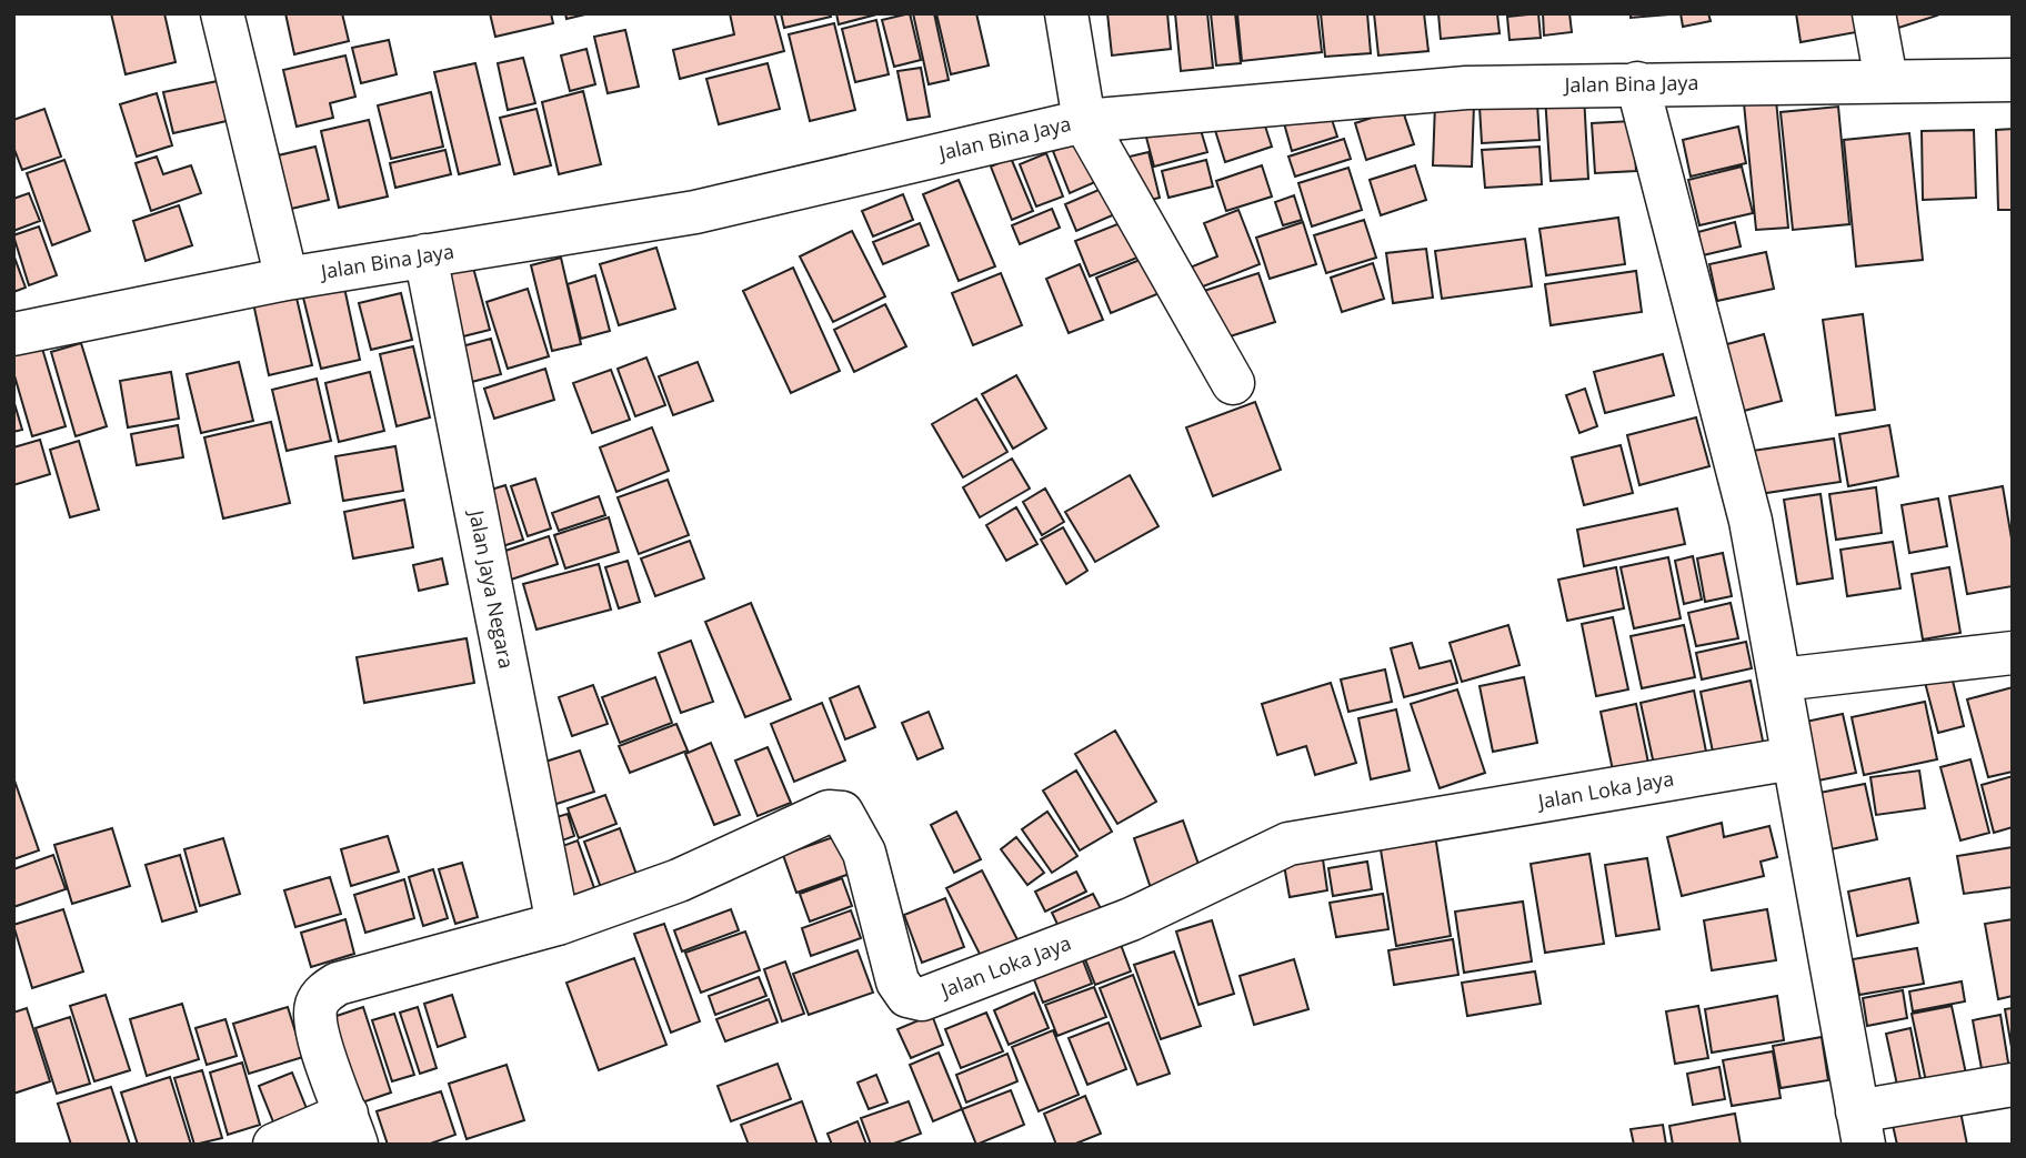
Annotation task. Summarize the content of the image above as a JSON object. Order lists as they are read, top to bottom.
{
  "streets": {
    "street": ["Jalan Bina Jaya", "Jalan Jaya Negara", "Jalan Loka Jaya"]
  },
  "crossings": [
    ["Jalan Bina Jaya", "Jalan Jaya Negara"],
    ["Jalan Jaya Negara", "Jalan Loka Jaya"]
  ]
}
